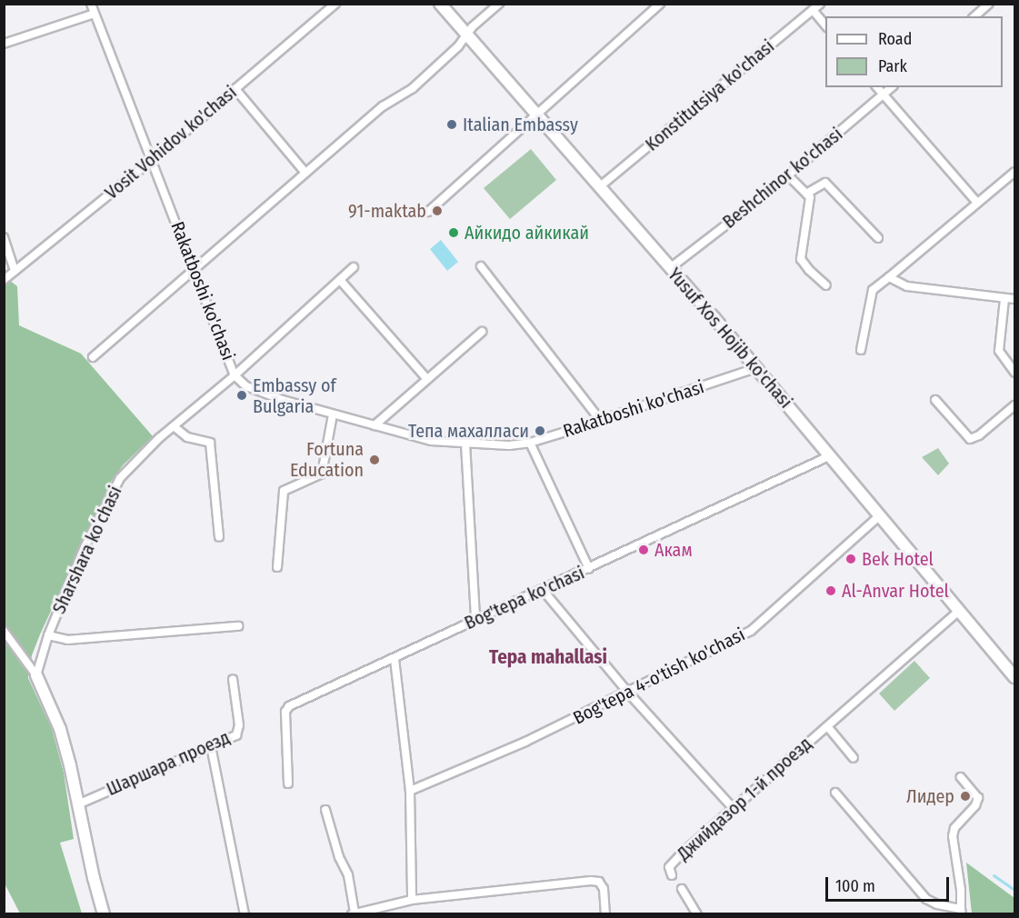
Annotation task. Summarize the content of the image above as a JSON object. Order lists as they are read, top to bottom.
{
  "streets": {
    "main road": ["Yusuf Xos Hojib ko'chasi"],
    "street": [
      "Konstitutsiya ko'chasi",
      "Vosit Vohidov ko'chasi",
      "Beshchinor ko'chasi",
      "Rakatboshi ko'chasi",
      "Sharshara koʻchasi",
      "Bog'tepa ko'chasi",
      "Bog'tepa 4-o'tish ko'chasi",
      "Шаршара проезд",
      "Джийдазор 1-й проезд"
    ]
  },
  "crossings": [
    ["Konstitutsiya ko'chasi", "Yusuf Xos Hojib ko'chasi"],
    ["Vosit Vohidov ko'chasi", "Rakatboshi ko'chasi"],
    ["Beshchinor ko'chasi", "Yusuf Xos Hojib ko'chasi"],
    ["Rakatboshi ko'chasi", "Yusuf Xos Hojib ko'chasi"],
    ["Rakatboshi ko'chasi", "Sharshara koʻchasi"],
    ["Yusuf Xos Hojib ko'chasi", "Bog'tepa ko'chasi"],
    ["Yusuf Xos Hojib ko'chasi", "Bog'tepa 4-o'tish ko'chasi"],
    ["Yusuf Xos Hojib ko'chasi", "Джийдазор 1-й проезд"]
  ],
  "districts": ["Tepa mahallasi"],
  "places": [
    "Italian Embassy",
    "91-maktab",
    "Айкидо айкикай",
    "Embassy of Bulgaria",
    "Тепа махалласи",
    "Fortuna Education",
    "Акам",
    "Bek Hotel",
    "Al-Anvar Hotel",
    "Лидер"
  ],
  "legend": ["Road", "Park"],
  "scale_bar": "100 m"
}
